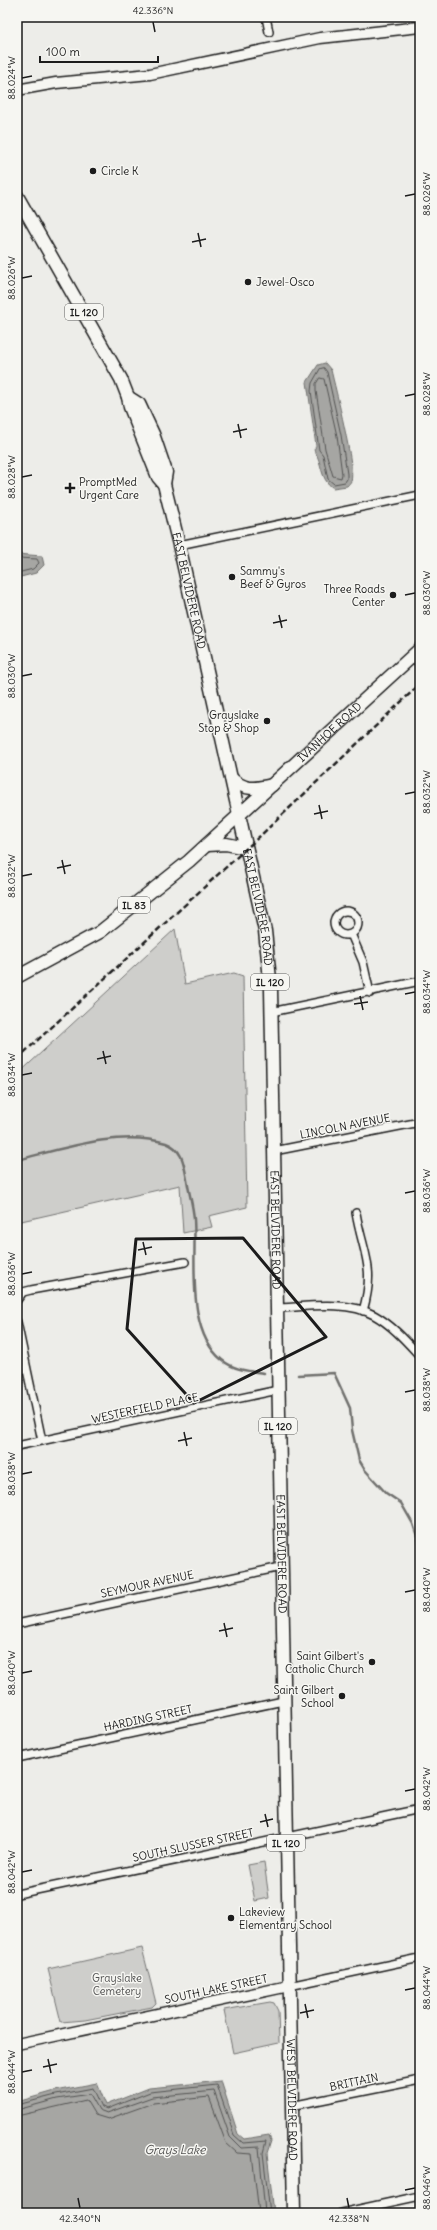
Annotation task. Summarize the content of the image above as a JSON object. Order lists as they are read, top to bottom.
{
  "streets": {
    "main road": [
      "IL 120",
      "EAST BELVIDERE ROAD",
      "IVANHOE ROAD",
      "IL 83",
      "SOUTH LAKE STREET",
      "WEST BELVIDERE ROAD"
    ],
    "street": [
      "LINCOLN AVENUE",
      "WESTERFIELD PLACE",
      "SEYMOUR AVENUE",
      "HARDING STREET",
      "SOUTH SLUSSER STREET",
      "BRITTAIN"
    ]
  },
  "crossings": [
    ["EAST BELVIDERE ROAD", "IVANHOE ROAD"],
    ["EAST BELVIDERE ROAD", "IL 83"],
    ["EAST BELVIDERE ROAD", "LINCOLN AVENUE"],
    ["EAST BELVIDERE ROAD", "WESTERFIELD PLACE"],
    ["EAST BELVIDERE ROAD", "SEYMOUR AVENUE"],
    ["EAST BELVIDERE ROAD", "HARDING STREET"],
    ["EAST BELVIDERE ROAD", "SOUTH SLUSSER STREET"],
    ["EAST BELVIDERE ROAD", "SOUTH LAKE STREET"],
    ["EAST BELVIDERE ROAD", "WEST BELVIDERE ROAD"],
    ["IVANHOE ROAD", "IL 83"],
    ["SOUTH LAKE STREET", "WEST BELVIDERE ROAD"],
    ["BRITTAIN", "WEST BELVIDERE ROAD"]
  ],
  "water": ["Grays Lake"],
  "parks": ["Grayslake Cemetery"],
  "places": {
    "other": [
      "Circle K",
      "Jewel-Osco",
      "Sammy's Beef & Gyros",
      "Three Roads Center",
      "Grayslake Stop & Shop",
      "Saint Gilbert's Catholic Church",
      "Saint Gilbert School",
      "Lakeview Elementary School"
    ],
    "health": ["PromptMed Urgent Care"]
  },
  "scale_bar": "100 m",
  "coordinates": [
    "42.336°N",
    "88.024°W",
    "88.026°W",
    "88.028°W",
    "88.030°W",
    "88.032°W",
    "88.034°W",
    "88.036°W",
    "88.038°W",
    "88.040°W",
    "88.042°W",
    "88.044°W",
    "88.046°W",
    "42.340°N",
    "42.338°N"
  ]
}
